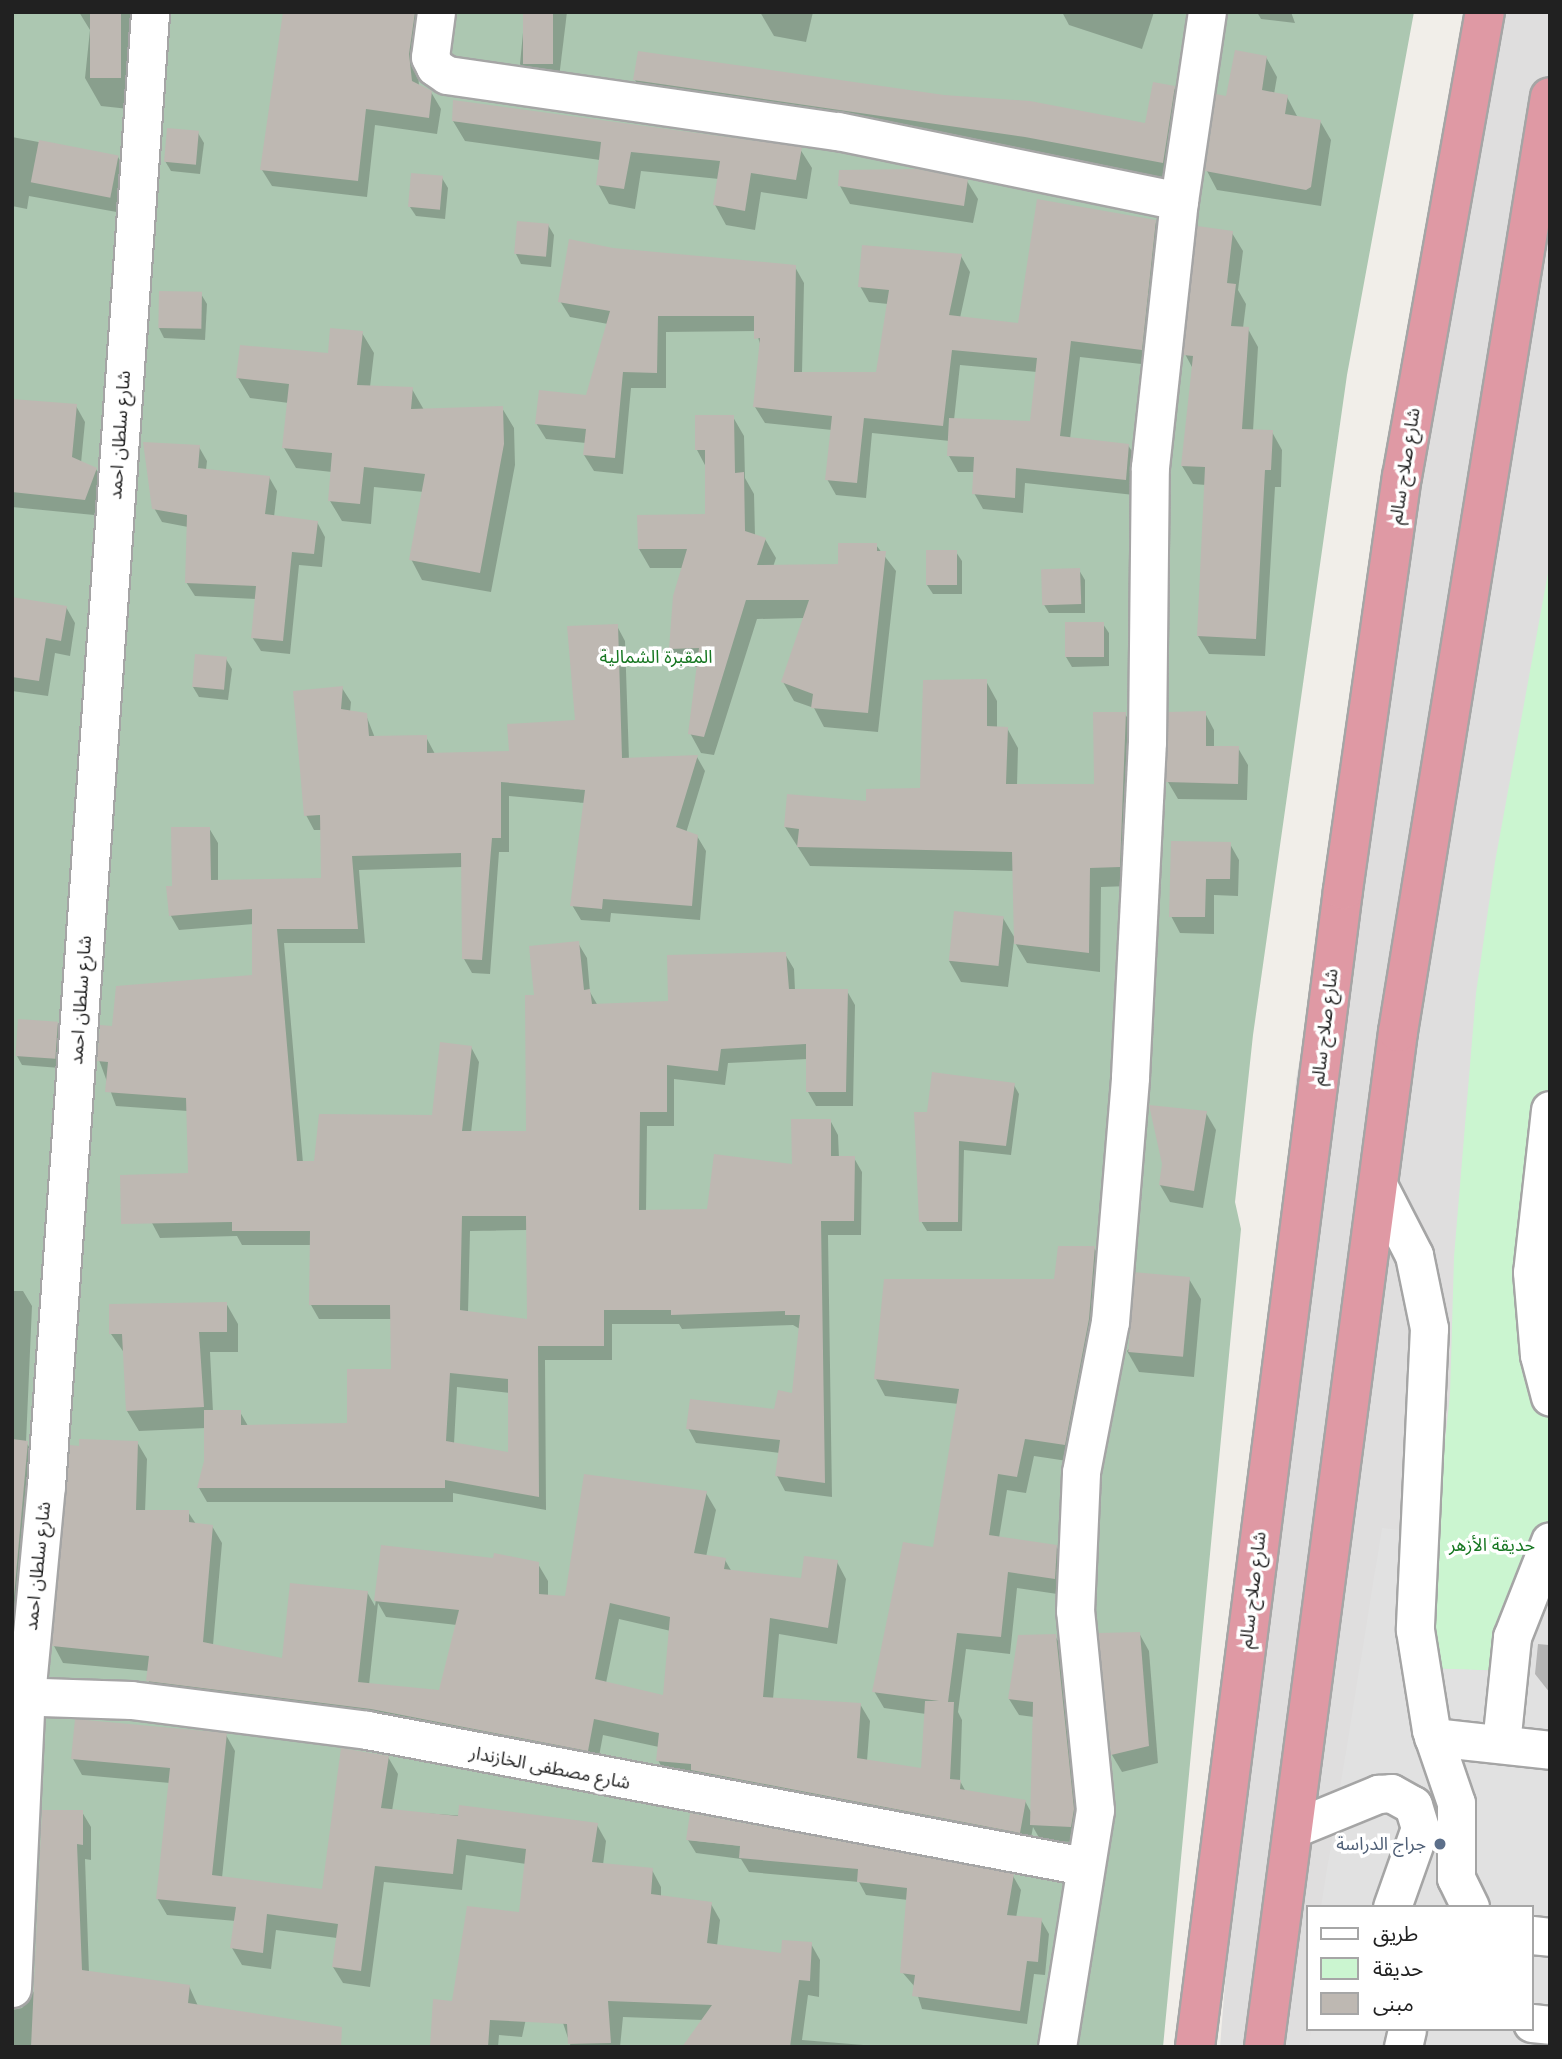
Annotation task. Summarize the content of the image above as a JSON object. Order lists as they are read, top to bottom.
{
  "streets": {
    "highway": ["شارع صلاح سالم"],
    "street": ["شارع سلطان احمد", "شارع مصطفى الخازندار"]
  },
  "crossings": [
    ["شارع سلطان احمد", "شارع مصطفى الخازندار"]
  ],
  "parks": ["المقبرة الشمالية", "حديقة الأزهر"],
  "places": ["جراج الدراسة"],
  "legend": ["طريق", "حديقة", "مبنى"]
}
